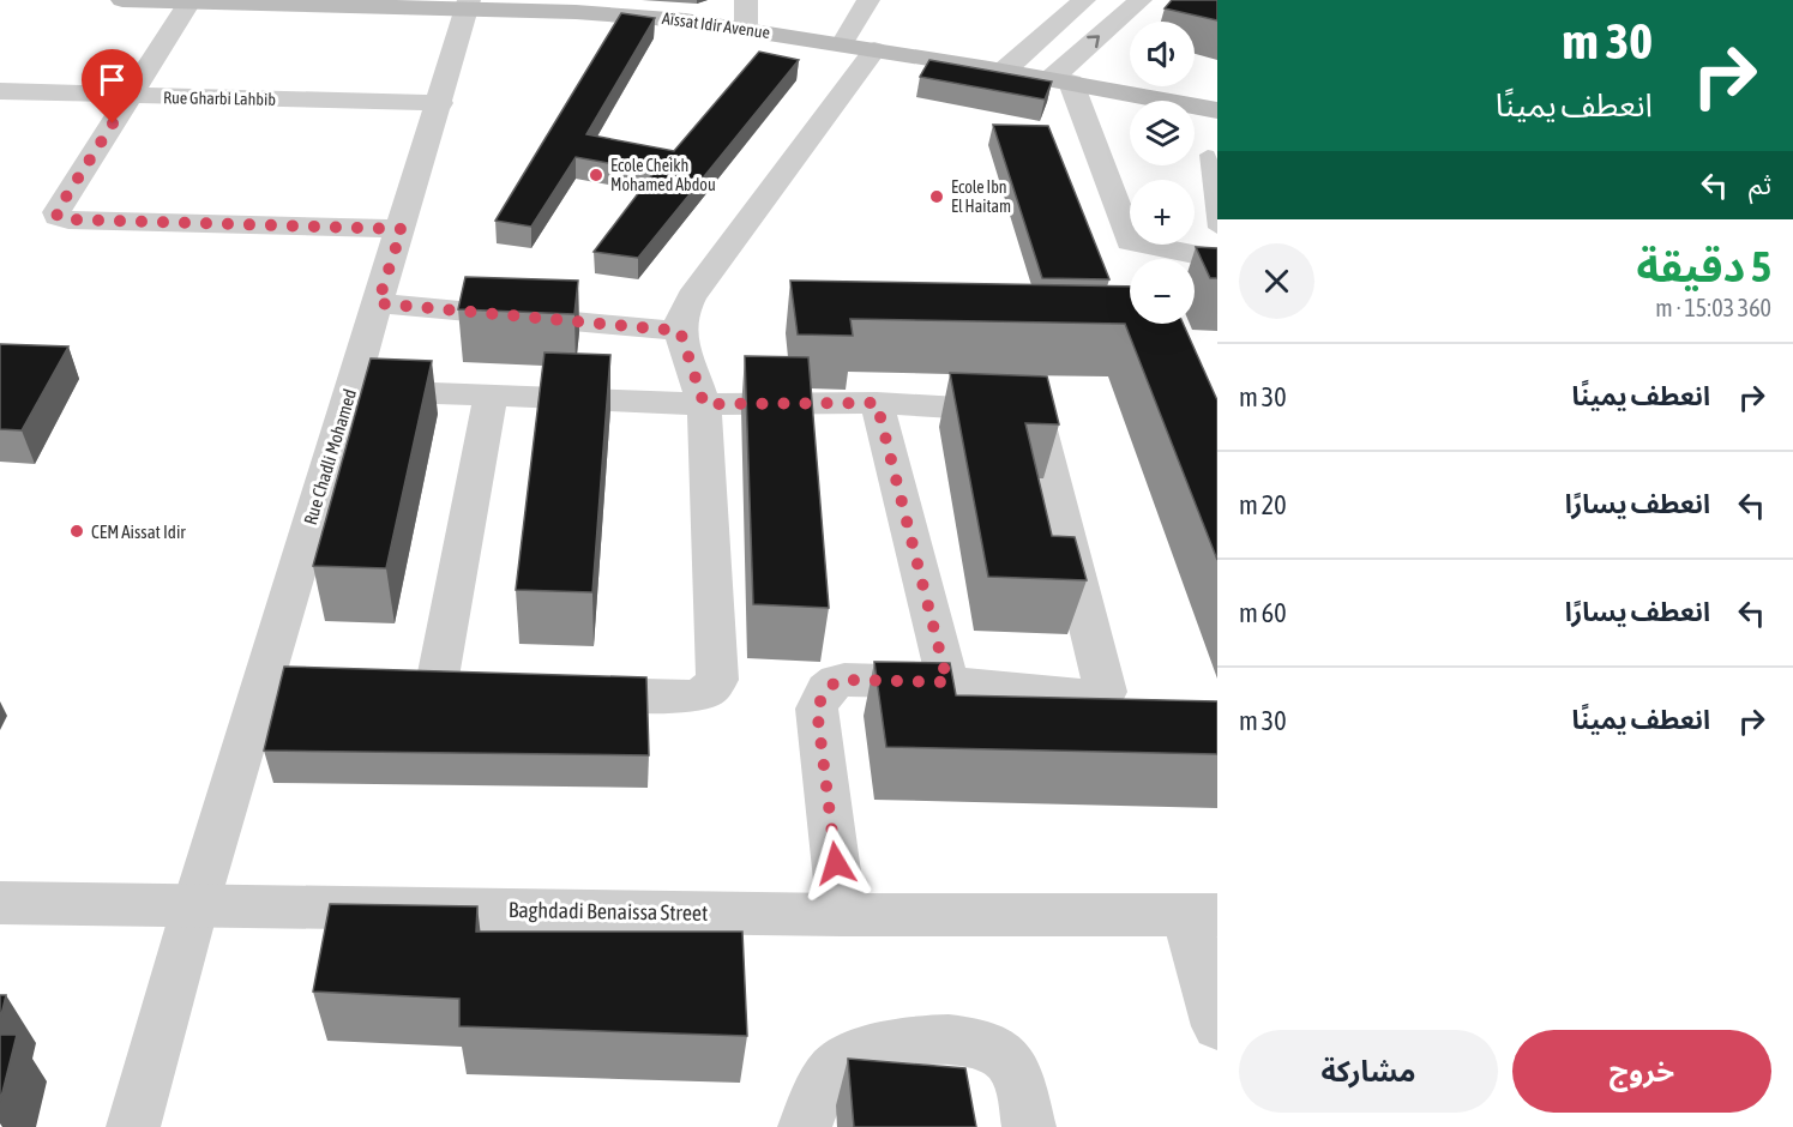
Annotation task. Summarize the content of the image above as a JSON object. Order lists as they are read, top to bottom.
{
  "streets": {
    "main road": ["Aïssat Idir Avenue"],
    "street": ["Rue Gharbi Lahbib", "Rue Chadli Mohamed", "Baghdadi Benaissa Street"]
  },
  "crossings": [
    ["Aïssat Idir Avenue", "Rue Chadli Mohamed"],
    ["Rue Gharbi Lahbib", "Rue Chadli Mohamed"],
    ["Rue Chadli Mohamed", "Baghdadi Benaissa Street"]
  ],
  "places": ["Ecole Cheikh Mohamed Abdou", "Ecole Ibn El Haitam", "CEM Aissat Idir"],
  "page": {
    "turn": ["30 m", "انعطف يمينًا"],
    "map_buttons": ["+", "−"],
    "then": "ثم",
    "heading": ["5 دقيقة", "360 m · 15:03"],
    "list": [
      {
        "name": "انعطف يمينًا",
        "value": "30 m"
      },
      {
        "name": "انعطف يسارًا",
        "value": "20 m"
      },
      {
        "name": "انعطف يسارًا",
        "value": "60 m"
      },
      {
        "name": "انعطف يمينًا",
        "value": "30 m"
      }
    ],
    "buttons": ["خروج", "مشاركة"]
  }
}
